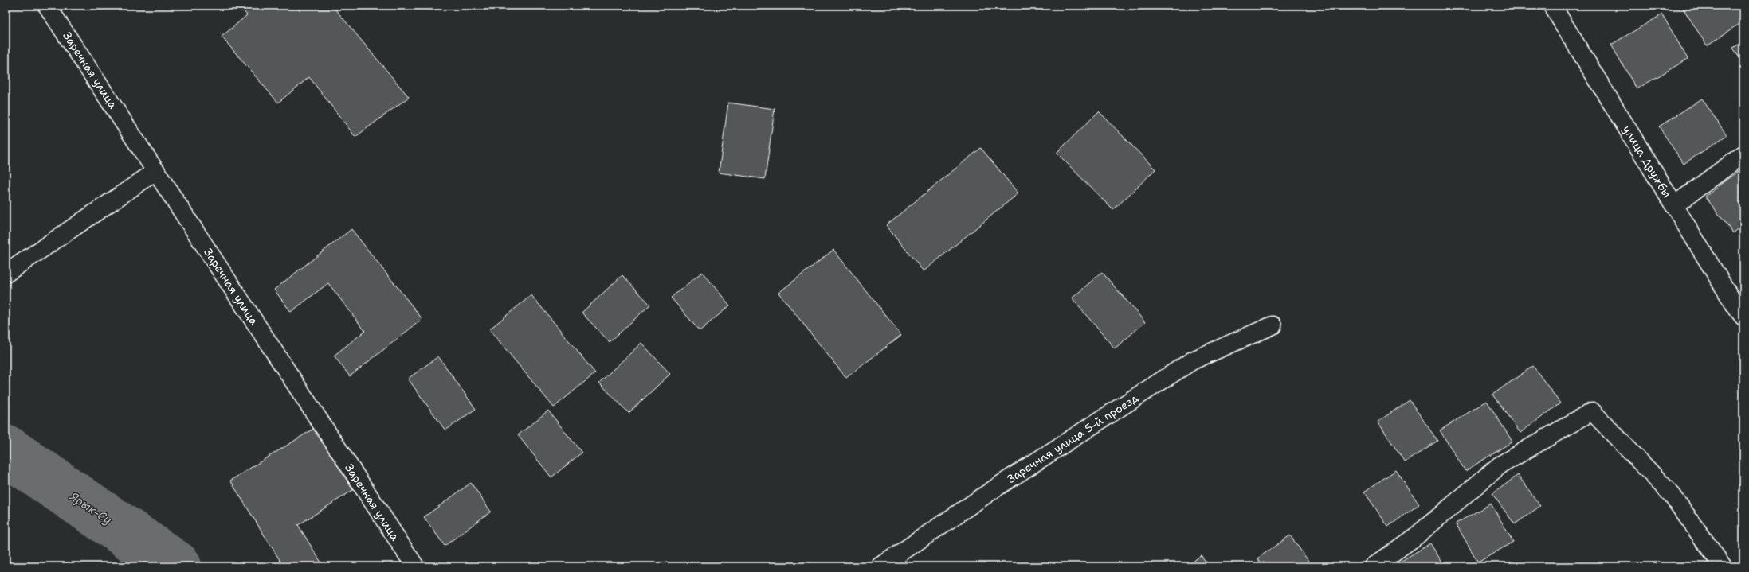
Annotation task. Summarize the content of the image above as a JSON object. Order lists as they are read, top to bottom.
{
  "streets": {
    "street": ["Заречная улица", "улица Дружбы", "Заречная улица 5-й проезд"]
  },
  "water": ["Ярык-Су"]
}
